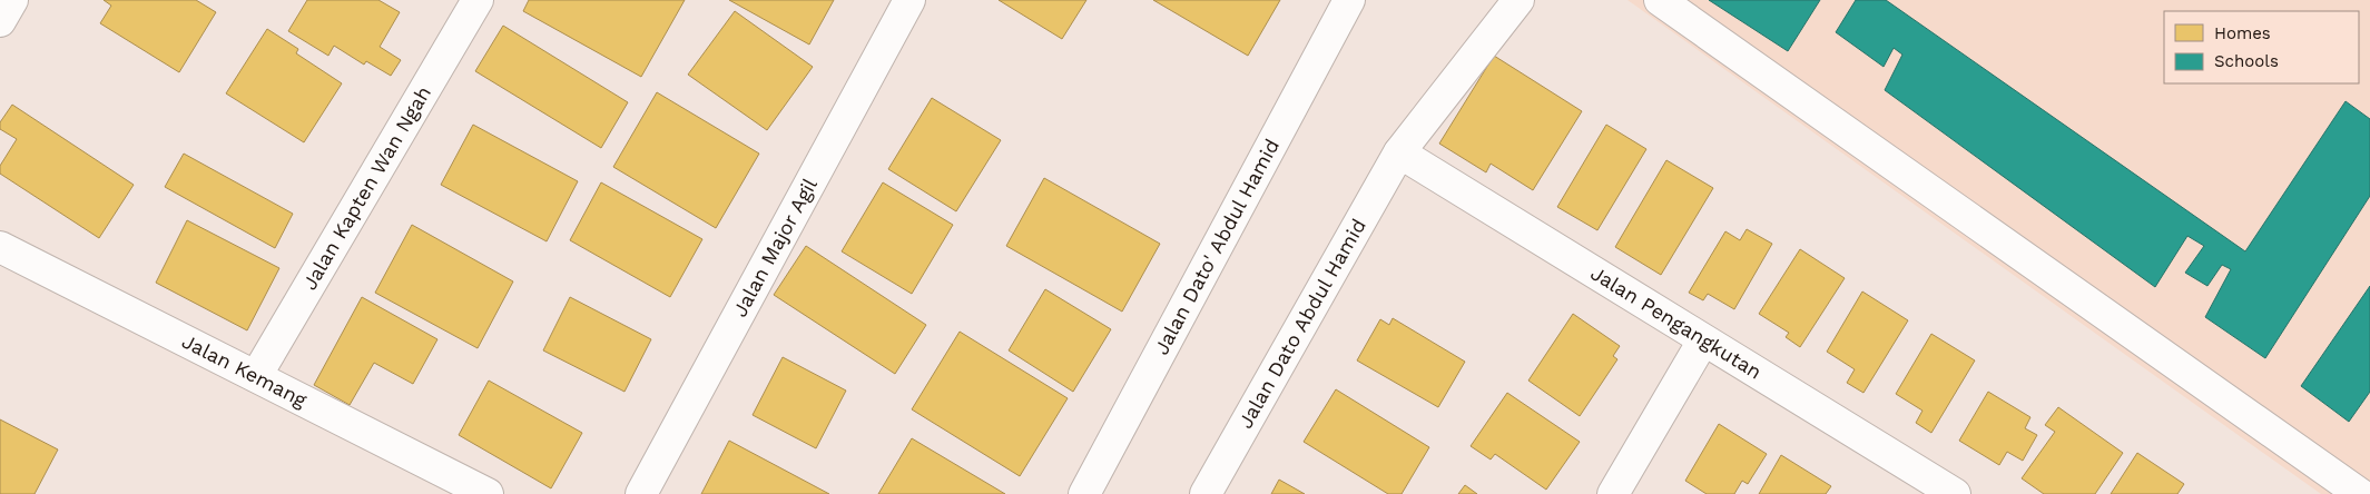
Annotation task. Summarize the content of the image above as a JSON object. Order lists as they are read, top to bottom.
{
  "streets": {
    "street": [
      "Jalan Kapten Wan Ngah",
      "Jalan Major Agil",
      "Jalan Dato' Abdul Hamid",
      "Jalan Dato Abdul Hamid",
      "Jalan Pengangkutan",
      "Jalan Kemang"
    ]
  },
  "crossings": [
    ["Jalan Kapten Wan Ngah", "Jalan Kemang"],
    ["Jalan Dato Abdul Hamid", "Jalan Pengangkutan"]
  ],
  "legend": ["Homes", "Schools"]
}
